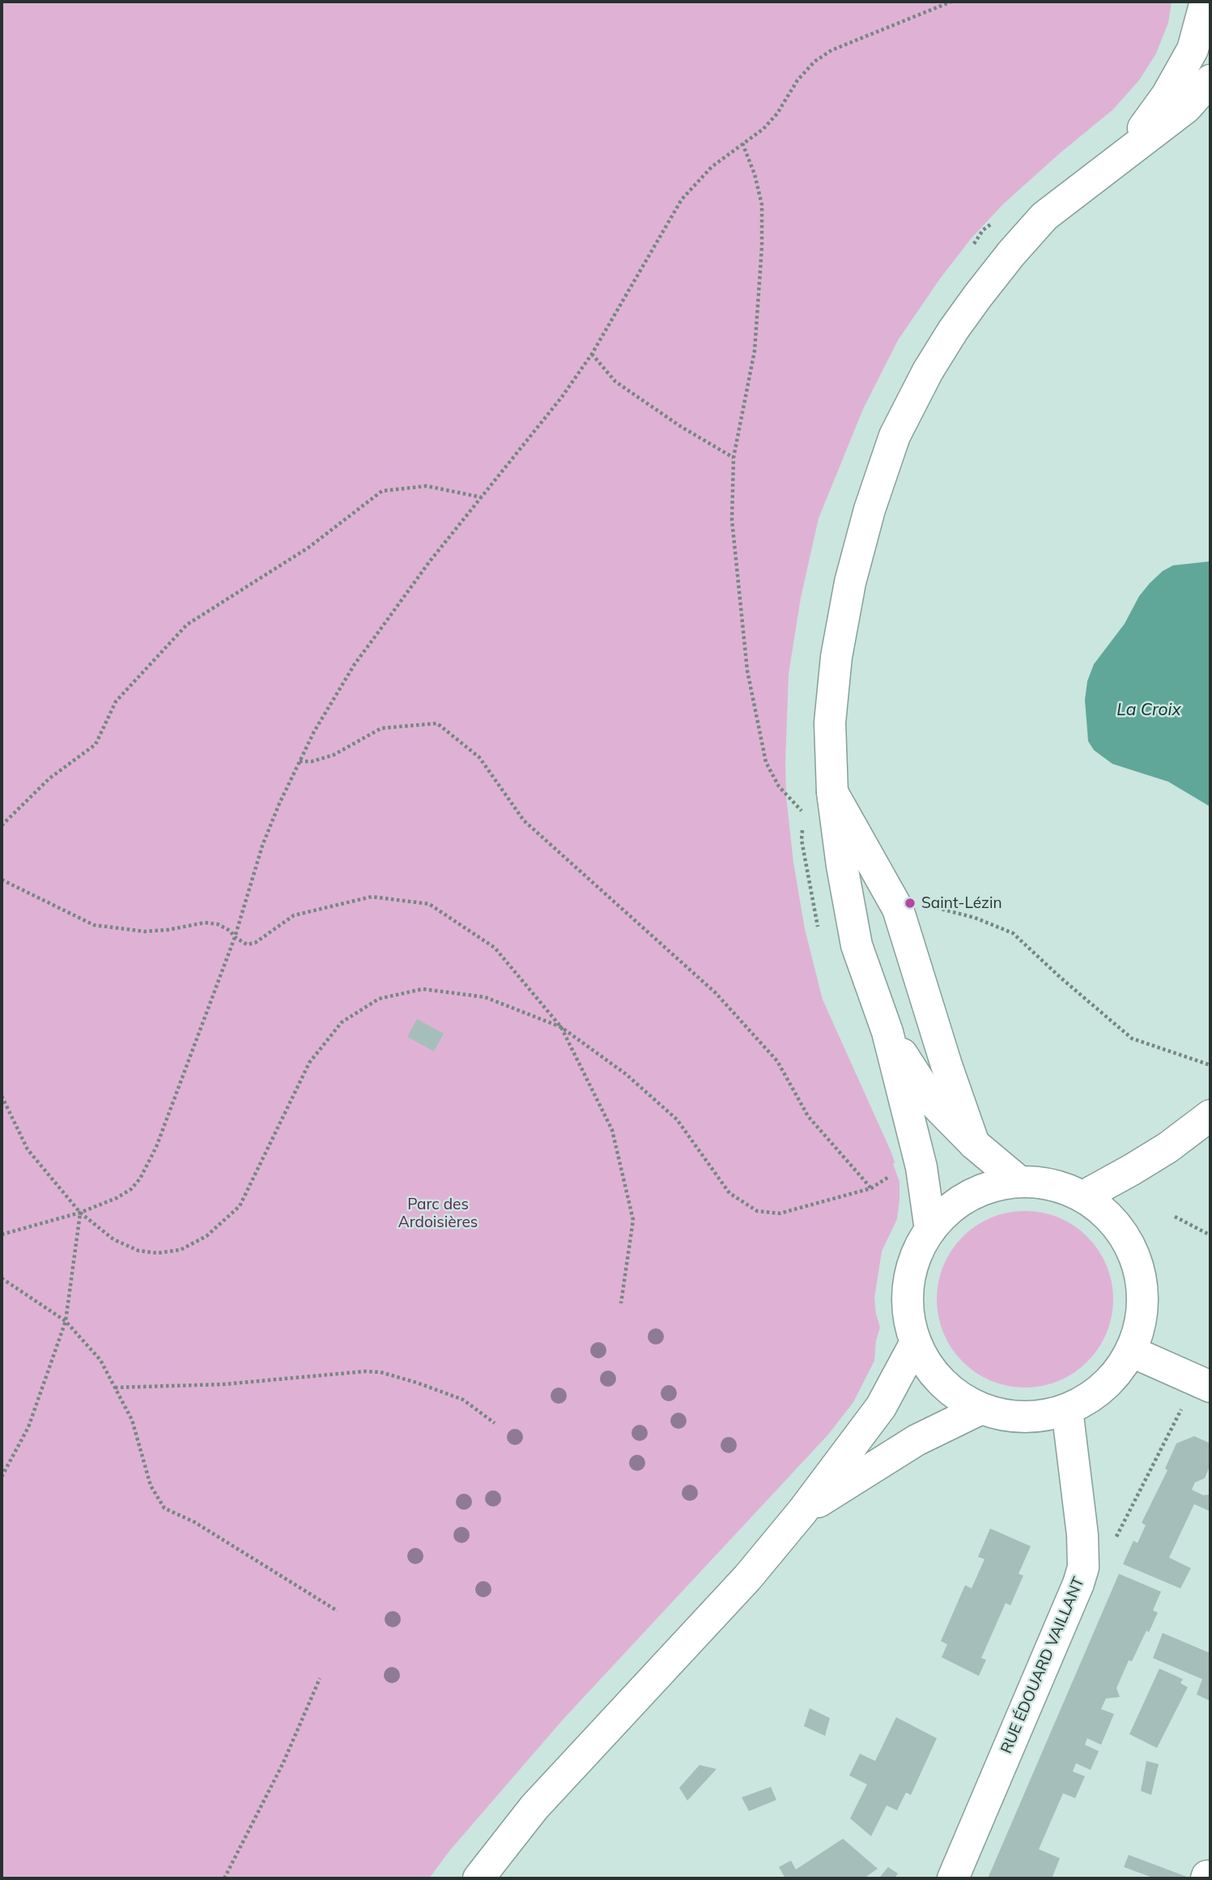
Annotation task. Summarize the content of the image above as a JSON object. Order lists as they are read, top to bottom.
{
  "streets": {
    "main road": ["RUE ÉDOUARD VAILLANT"]
  },
  "water": ["La Croix"],
  "parks": ["Parc des Ardoisières"],
  "places": ["Saint-Lézin"]
}
